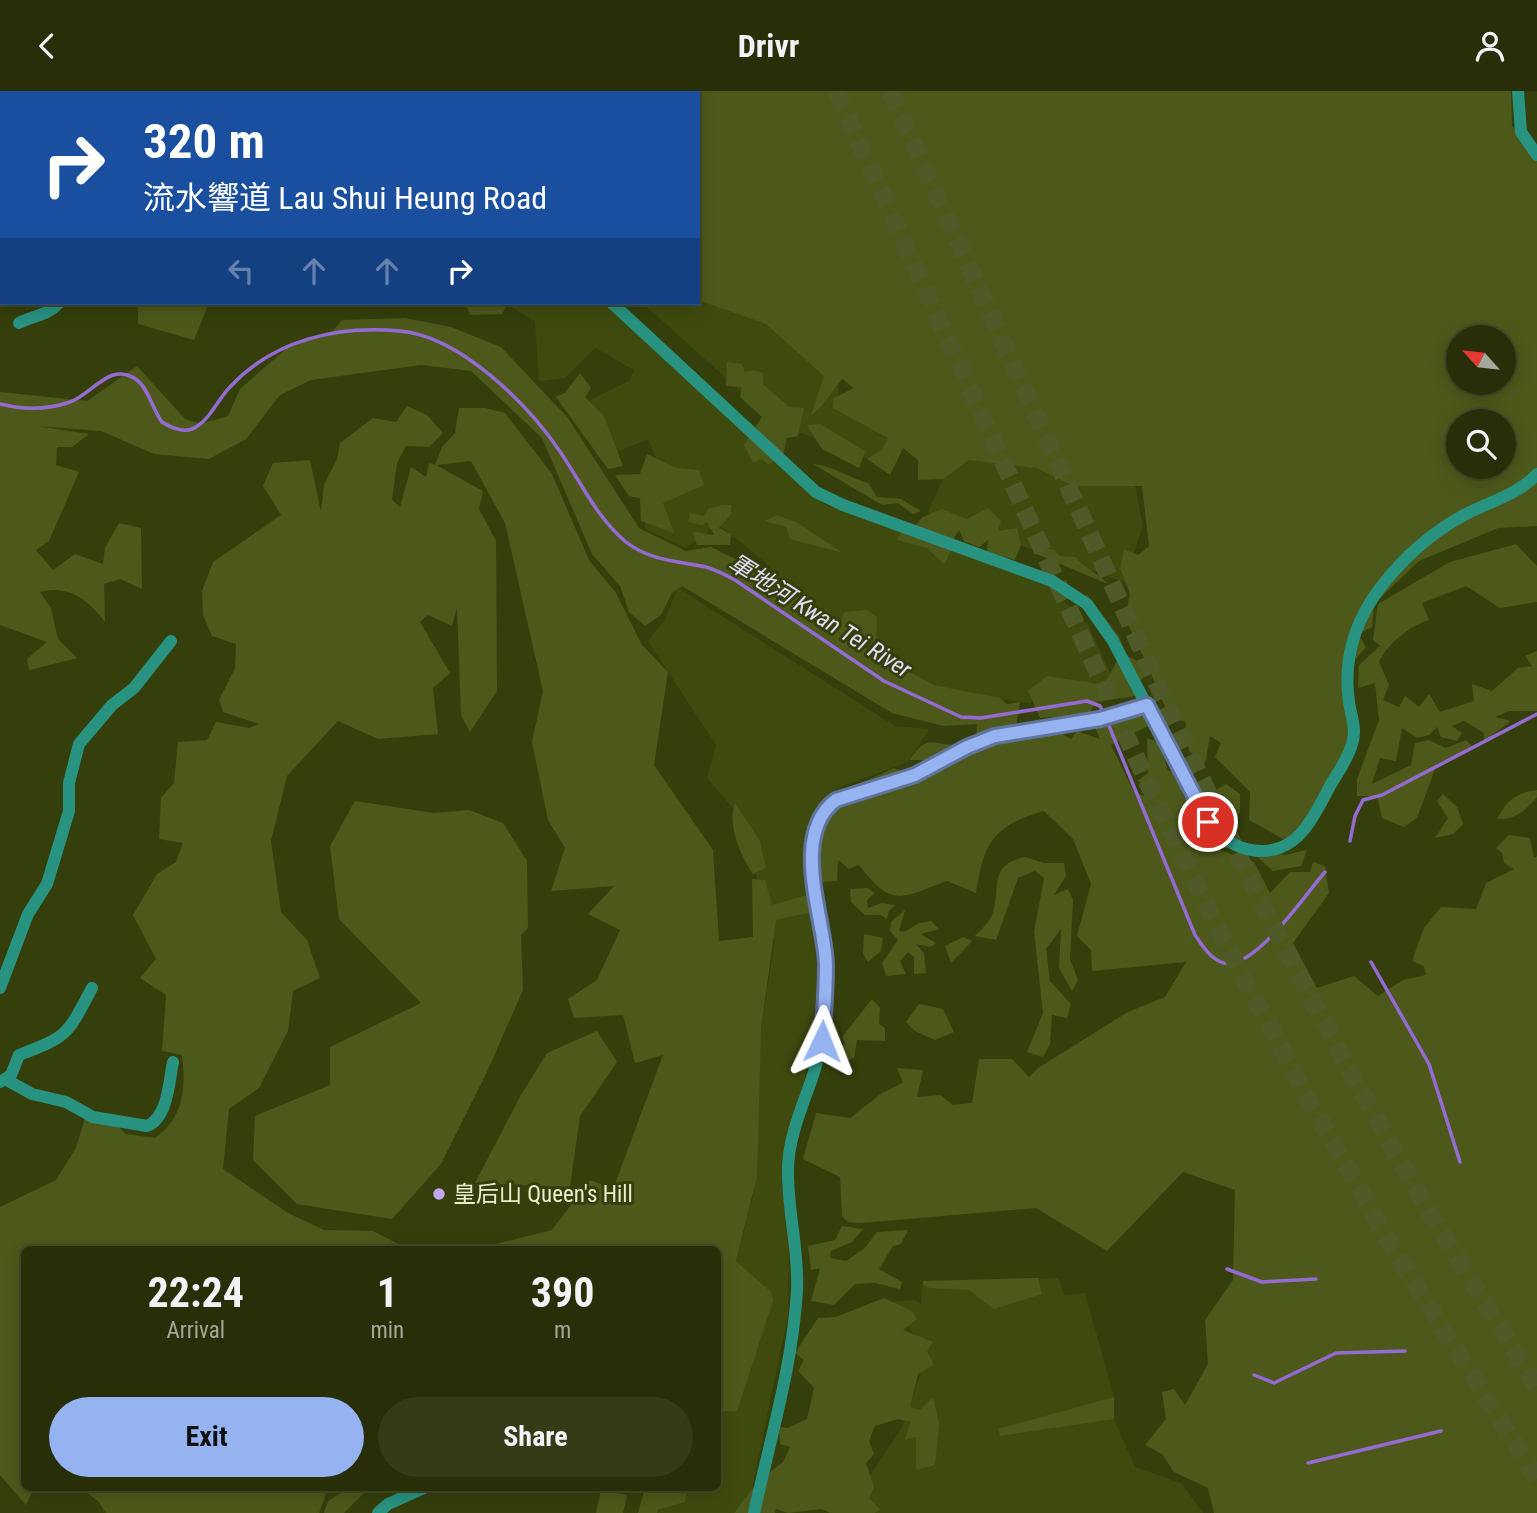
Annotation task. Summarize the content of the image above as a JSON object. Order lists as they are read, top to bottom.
{
  "water": ["軍地河 Kwan Tei River"],
  "places": ["皇后山 Queen's Hill"],
  "north": "top left",
  "page": {
    "header": "Drivr",
    "turn": ["320 m", "流水響道 Lau Shui Heung Road"],
    "eta": [
      "22:24",
      "Arrival",
      "1",
      "min",
      "390",
      "m"
    ],
    "buttons": ["Exit", "Share"]
  }
}
